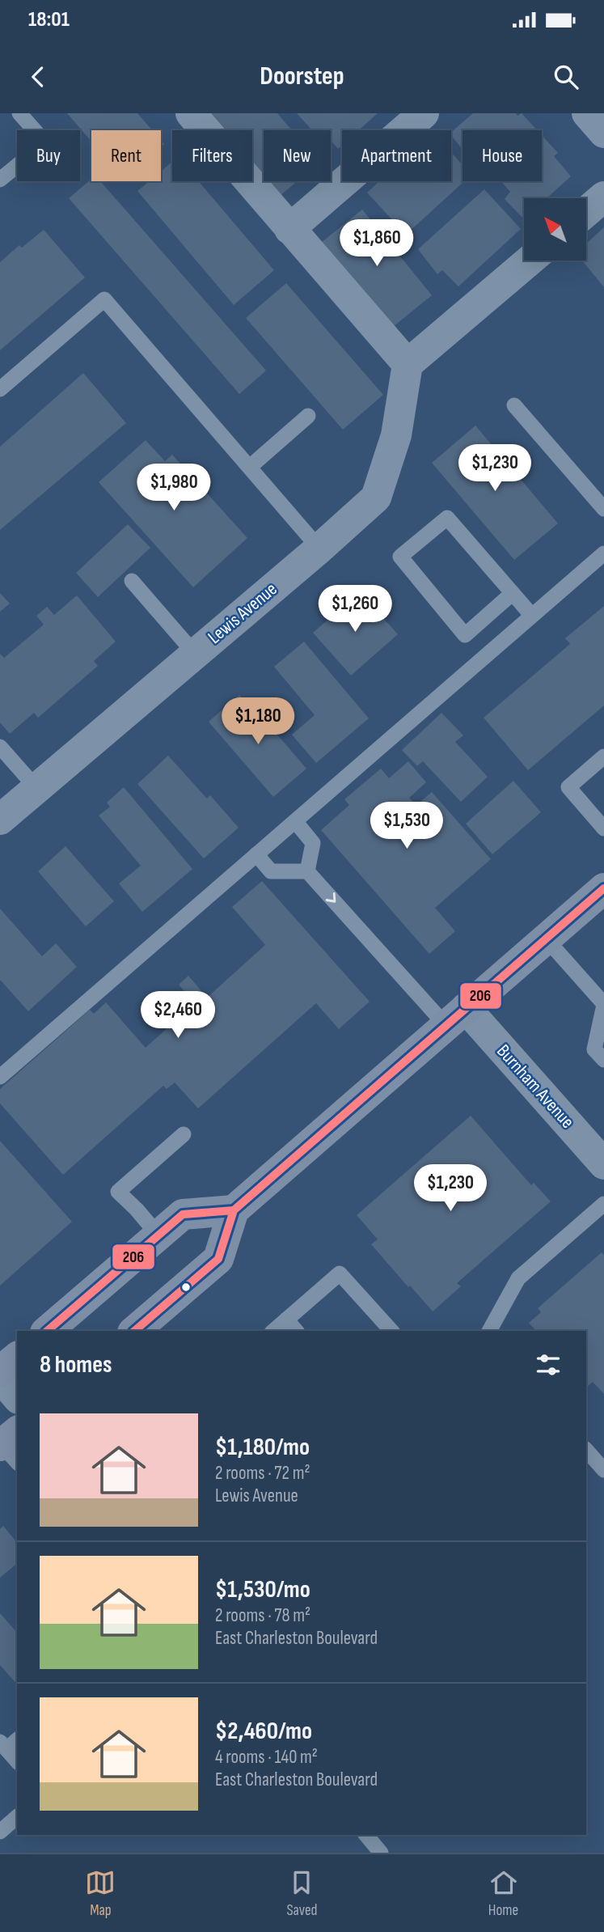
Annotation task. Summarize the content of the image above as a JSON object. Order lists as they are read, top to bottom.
{
  "streets": {
    "street": ["Lewis Avenue", "Burnham Avenue"]
  },
  "lines": ["transit line 206"],
  "north": "top left",
  "page": {
    "status": "18:01",
    "header": "Doorstep",
    "chip": [
      "Buy",
      "Rent",
      "Filters",
      "New",
      "Apartment",
      "House"
    ],
    "price": [
      "$1,860",
      "$1,230",
      "$1,980",
      "$1,260",
      "$1,180",
      "$1,530",
      "$2,460",
      "$1,230"
    ],
    "heading": "8 homes",
    "list": [
      {
        "name": "$1,180/mo",
        "note": "2 rooms · 72 m² · Lewis Avenue"
      },
      {
        "name": "$1,530/mo",
        "note": "2 rooms · 78 m² · East Charleston Boulevard"
      },
      {
        "name": "$2,460/mo",
        "note": "4 rooms · 140 m² · East Charleston Boulevard"
      }
    ],
    "tabs": ["Map", "Saved", "Home"]
  }
}
